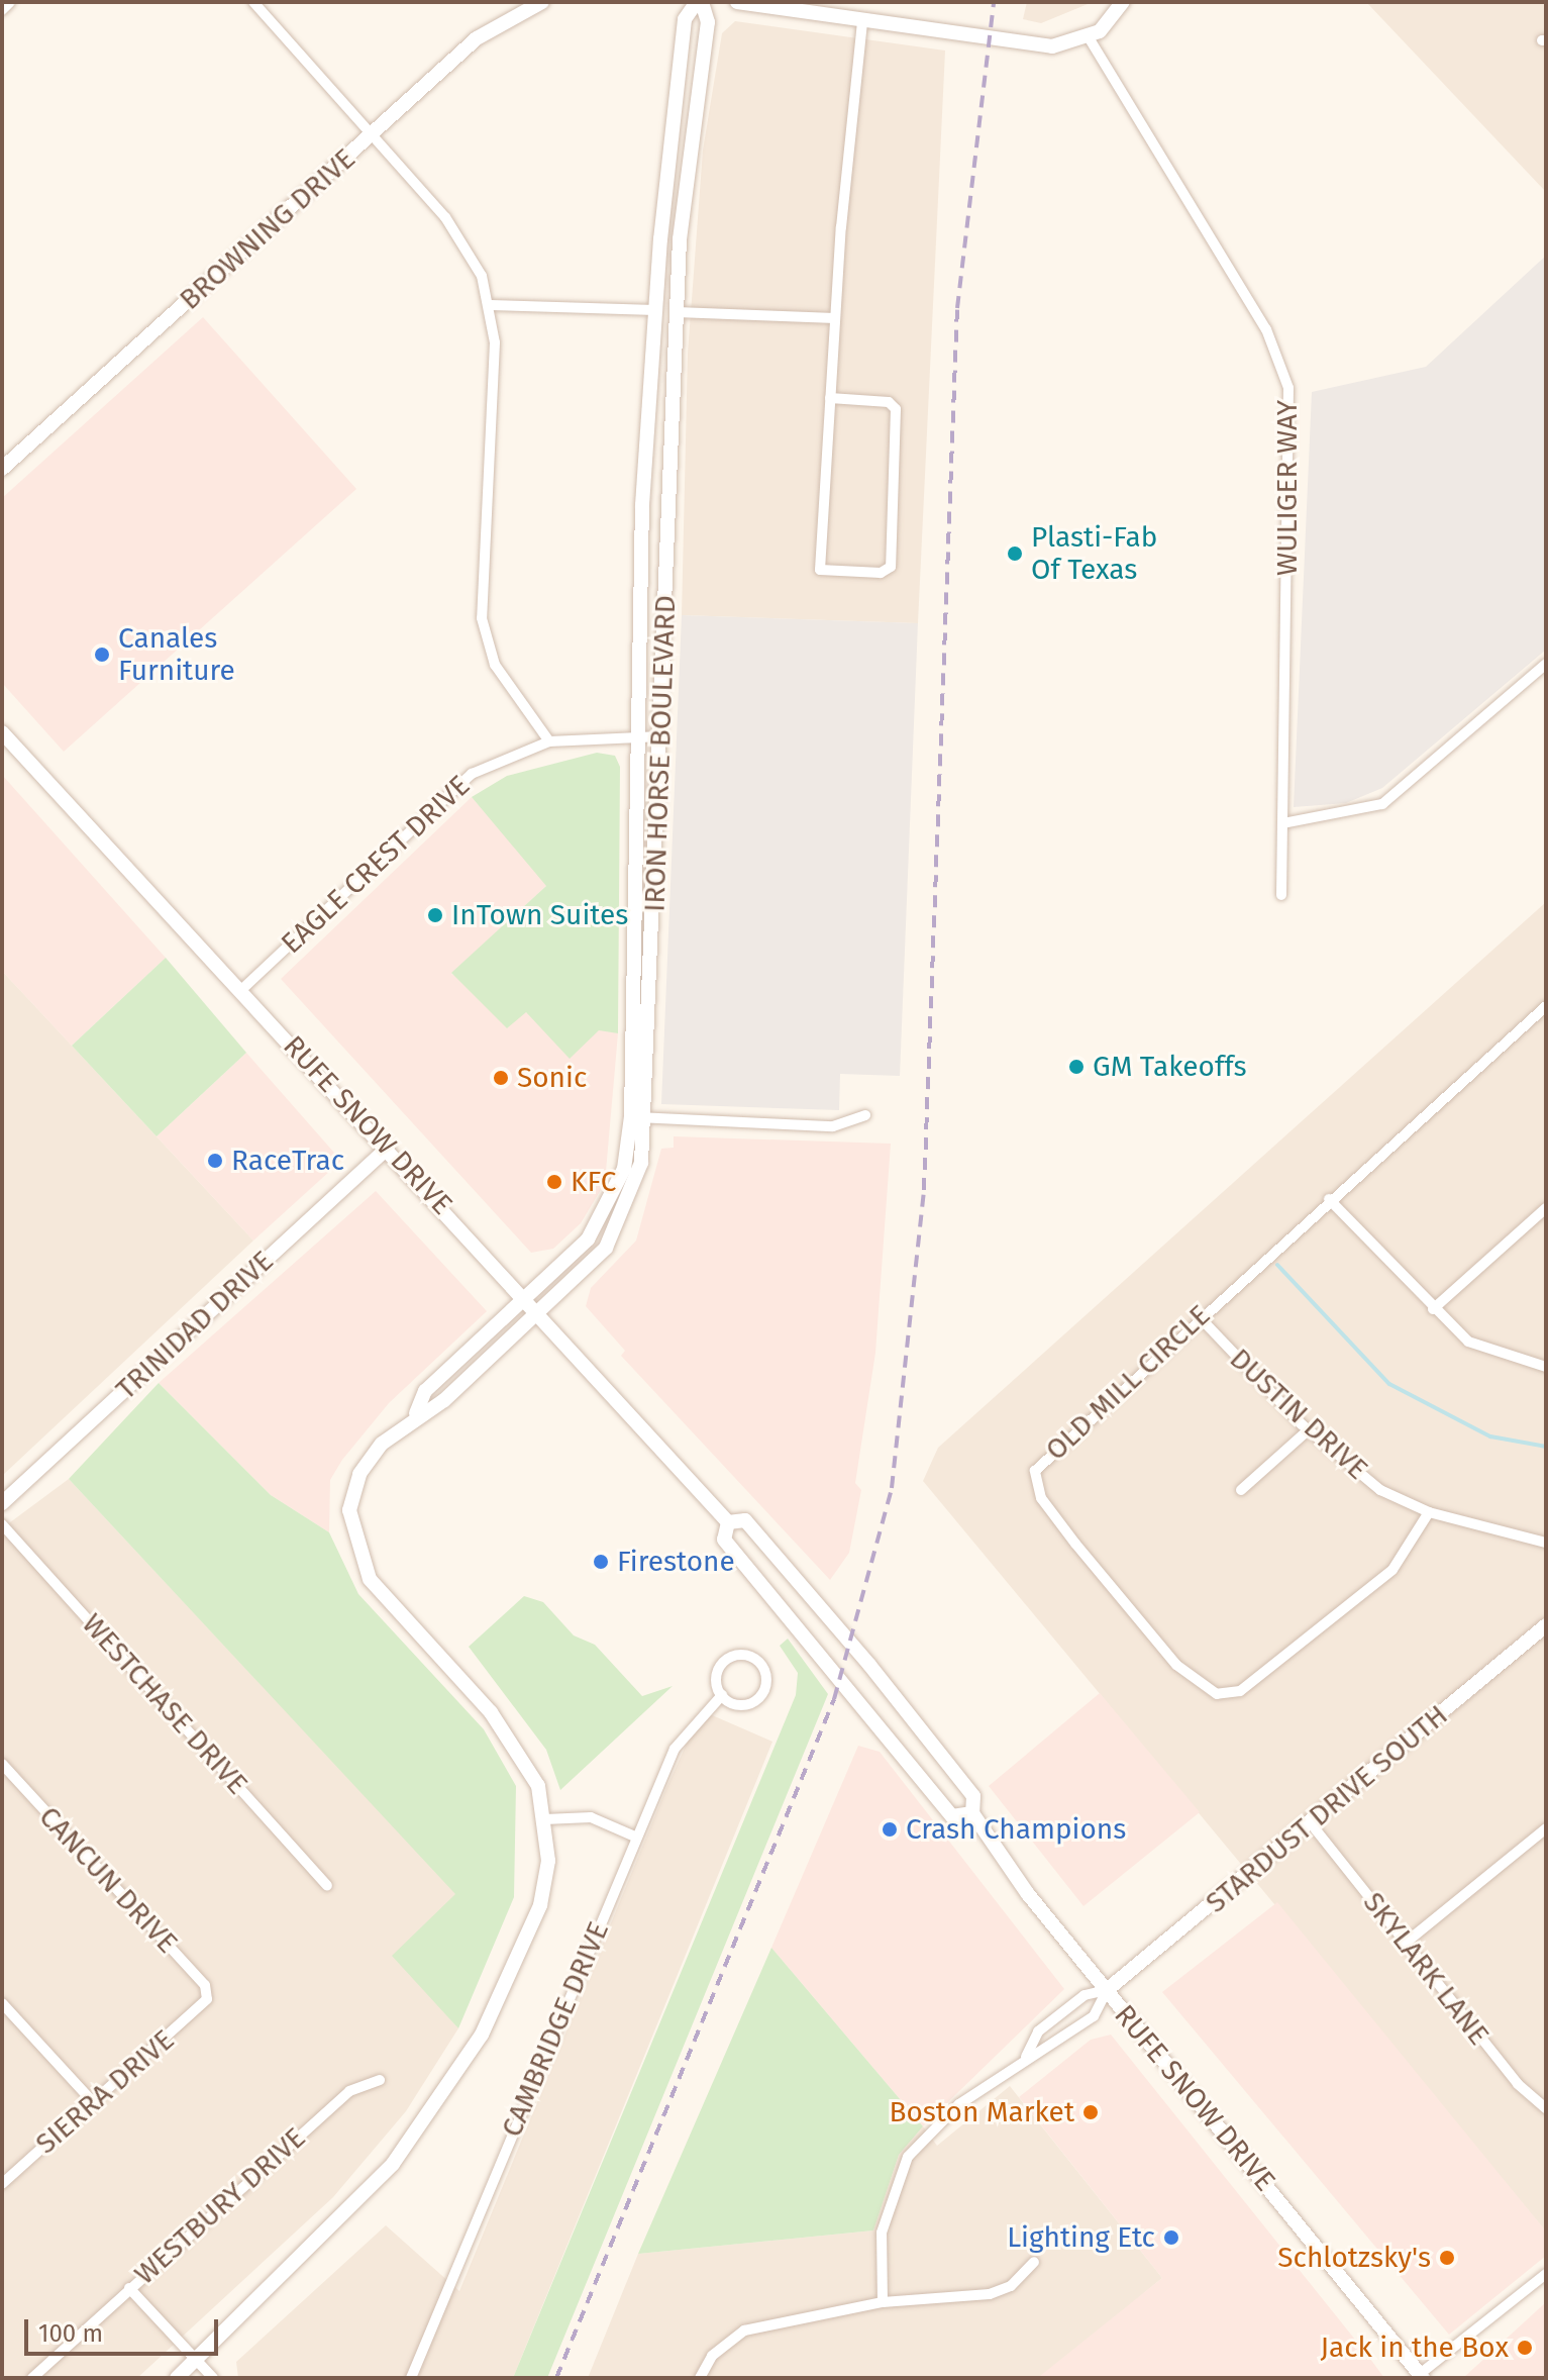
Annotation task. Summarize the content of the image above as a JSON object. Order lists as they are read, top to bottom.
{
  "streets": {
    "street": [
      "BROWNING DRIVE",
      "WULIGER WAY",
      "IRON HORSE BOULEVARD",
      "EAGLE CREST DRIVE",
      "RUFE SNOW DRIVE",
      "TRINIDAD DRIVE",
      "OLD MILL CIRCLE",
      "DUSTIN DRIVE",
      "WESTCHASE DRIVE",
      "STARDUST DRIVE SOUTH",
      "CANCUN DRIVE",
      "SKYLARK LANE",
      "CAMBRIDGE DRIVE",
      "SIERRA DRIVE",
      "WESTBURY DRIVE"
    ]
  },
  "crossings": [
    ["IRON HORSE BOULEVARD", "EAGLE CREST DRIVE"],
    ["IRON HORSE BOULEVARD", "RUFE SNOW DRIVE"],
    ["EAGLE CREST DRIVE", "RUFE SNOW DRIVE"],
    ["RUFE SNOW DRIVE", "TRINIDAD DRIVE"],
    ["RUFE SNOW DRIVE", "STARDUST DRIVE SOUTH"],
    ["OLD MILL CIRCLE", "DUSTIN DRIVE"],
    ["STARDUST DRIVE SOUTH", "SKYLARK LANE"],
    ["CANCUN DRIVE", "SIERRA DRIVE"]
  ],
  "places": [
    "Plasti-Fab Of Texas",
    "Canales Furniture",
    "InTown Suites",
    "GM Takeoffs",
    "Sonic",
    "RaceTrac",
    "KFC",
    "Firestone",
    "Crash Champions",
    "Boston Market",
    "Lighting Etc",
    "Schlotzsky's",
    "Jack in the Box"
  ],
  "scale_bar": "100 m"
}
